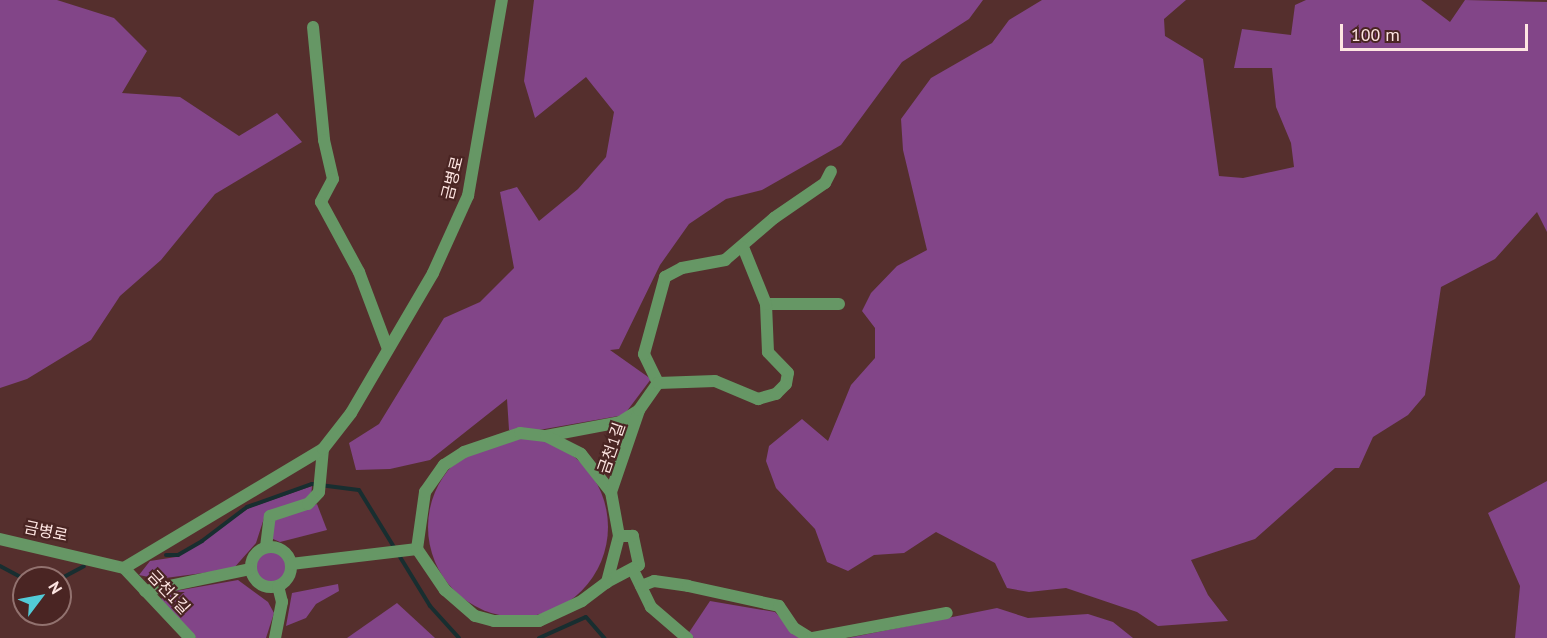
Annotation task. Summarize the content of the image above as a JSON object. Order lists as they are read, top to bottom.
{
  "streets": {
    "street": ["금병로", "금천1길"]
  },
  "crossings": [
    ["금병로", "금천1길"]
  ],
  "scale_bar": "100 m",
  "north": "top right"
}
